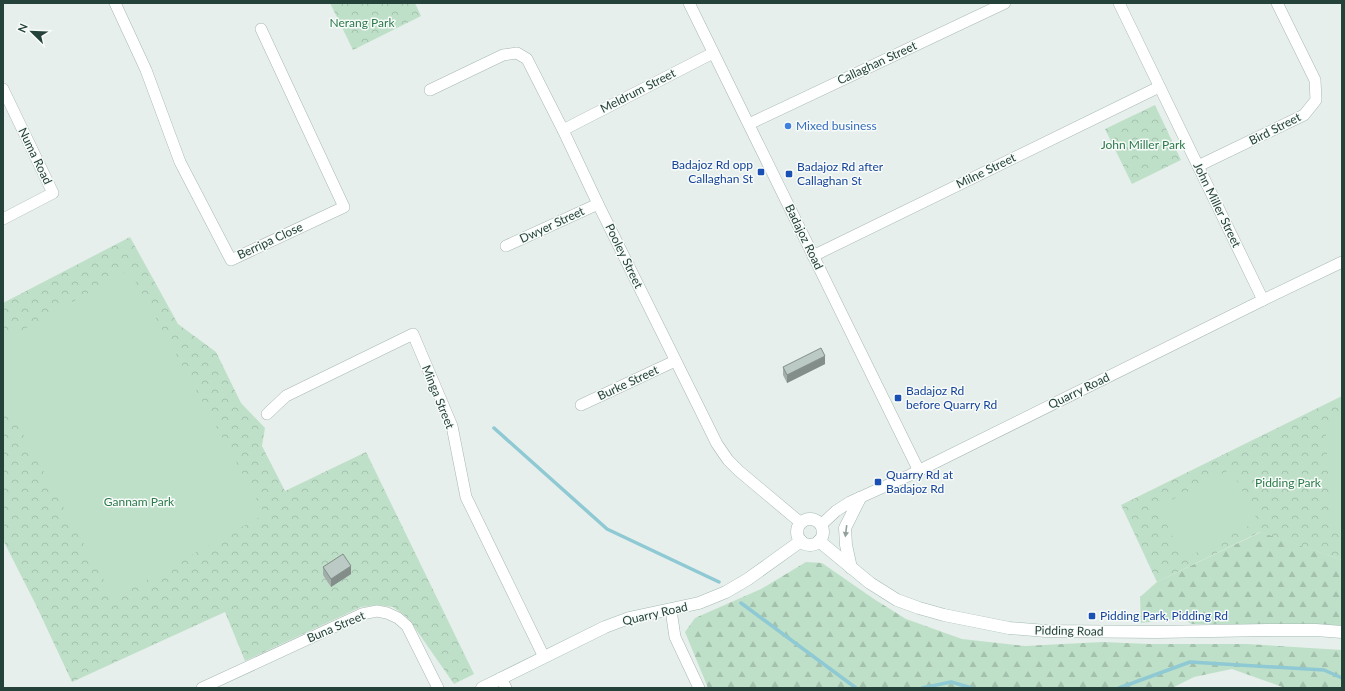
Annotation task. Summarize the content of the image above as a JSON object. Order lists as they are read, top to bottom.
{
  "streets": {
    "street": [
      "Callaghan Street",
      "Meldrum Street",
      "Bird Street",
      "Numa Road",
      "Milne Street",
      "John Miller Street",
      "Dwyer Street",
      "Badajoz Road",
      "Berripa Close",
      "Pooley Street",
      "Burke Street",
      "Quarry Road",
      "Minga Street",
      "Buna Street",
      "Pidding Road"
    ]
  },
  "crossings": [
    ["Callaghan Street", "Badajoz Road"],
    ["Meldrum Street", "Badajoz Road"],
    ["Meldrum Street", "Pooley Street"],
    ["Bird Street", "John Miller Street"],
    ["Milne Street", "John Miller Street"],
    ["Milne Street", "Badajoz Road"],
    ["John Miller Street", "Quarry Road"],
    ["Dwyer Street", "Pooley Street"],
    ["Badajoz Road", "Quarry Road"],
    ["Pooley Street", "Burke Street"],
    ["Pooley Street", "Quarry Road"],
    ["Pooley Street", "Pidding Road"],
    ["Quarry Road", "Minga Street"],
    ["Quarry Road", "Pidding Road"]
  ],
  "parks": [
    "Nerang Park",
    "John Miller Park",
    "Pidding Park",
    "Gannam Park"
  ],
  "places": {
    "other": ["Mixed business"],
    "transit": [
      "Badajoz Rd opp Callaghan St",
      "Badajoz Rd after Callaghan St",
      "Badajoz Rd before Quarry Rd",
      "Quarry Rd at Badajoz Rd",
      "Pidding Park, Pidding Rd"
    ]
  },
  "north": "top left"
}
